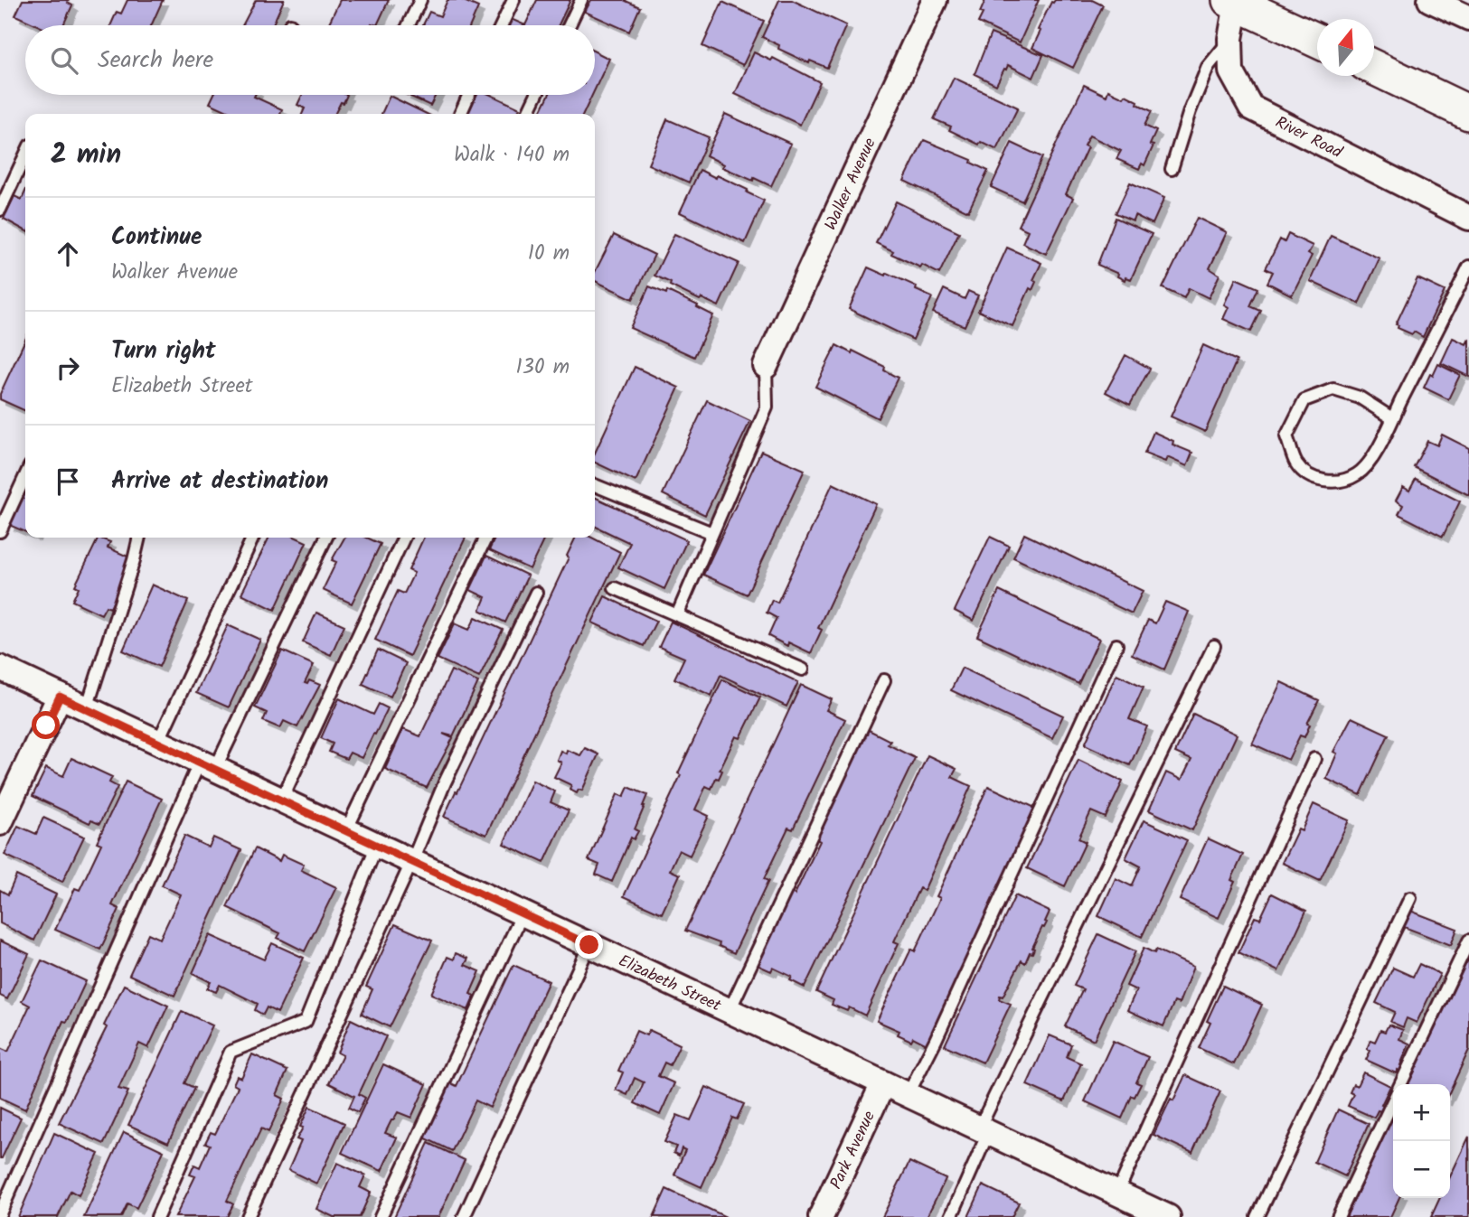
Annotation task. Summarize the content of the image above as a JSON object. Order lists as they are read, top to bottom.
{
  "streets": {
    "street": [
      "River Road",
      "Walker Avenue",
      "Elizabeth Street",
      "Park Avenue"
    ]
  },
  "crossings": [
    ["Elizabeth Street", "Park Avenue"]
  ],
  "north": "top",
  "page": {
    "search": "Search here",
    "heading": ["2 min", "Walk · 140 m"],
    "list": [
      ["Continue", "Walker Avenue", "10 m"],
      ["Turn right", "Elizabeth Street", "130 m"],
      "Arrive at destination"
    ],
    "map_buttons": ["+", "−"]
  }
}
